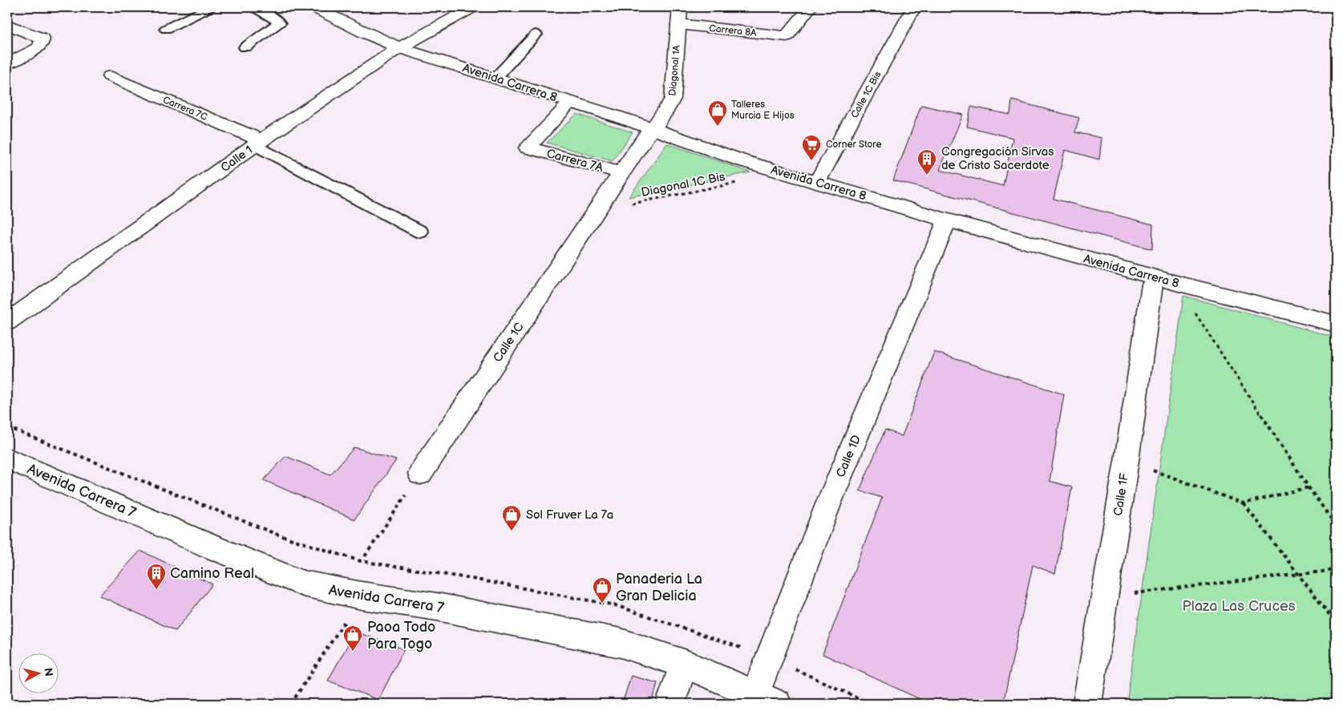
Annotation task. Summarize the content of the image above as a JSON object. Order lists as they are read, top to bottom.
{
  "streets": {
    "street": [
      "Carrera 8A",
      "Diagonal 1A",
      "Avenida Carrera 8",
      "Calle 1C Bis",
      "Carrera 7C",
      "Calle 1",
      "Carrera 7A",
      "Calle 1C",
      "Calle 1D",
      "Avenida Carrera 7",
      "Calle 1F"
    ],
    "path": ["Diagonal 1C Bis"]
  },
  "crossings": [
    ["Carrera 8A", "Diagonal 1A"],
    ["Diagonal 1A", "Avenida Carrera 8"],
    ["Diagonal 1A", "Calle 1C"],
    ["Avenida Carrera 8", "Calle 1C Bis"],
    ["Avenida Carrera 8", "Calle 1"],
    ["Avenida Carrera 8", "Carrera 7A"],
    ["Avenida Carrera 8", "Calle 1C"],
    ["Avenida Carrera 8", "Calle 1D"],
    ["Avenida Carrera 8", "Calle 1F"],
    ["Carrera 7C", "Calle 1"],
    ["Carrera 7A", "Calle 1C"],
    ["Diagonal 1C Bis", "Calle 1C"],
    ["Calle 1D", "Avenida Carrera 7"]
  ],
  "parks": ["Plaza Las Cruces"],
  "places": {
    "shop": [
      "Talleres Murcia E Hijos",
      "Sol Fruver La 7a",
      "Panaderia La Gran Delicia",
      "Paoa Todo Para Togo"
    ],
    "supermarket": ["Corner Store"],
    "building": ["Congregación Sirvas de Cristo Sacerdote", "Camino Real"]
  },
  "north": "right"
}
